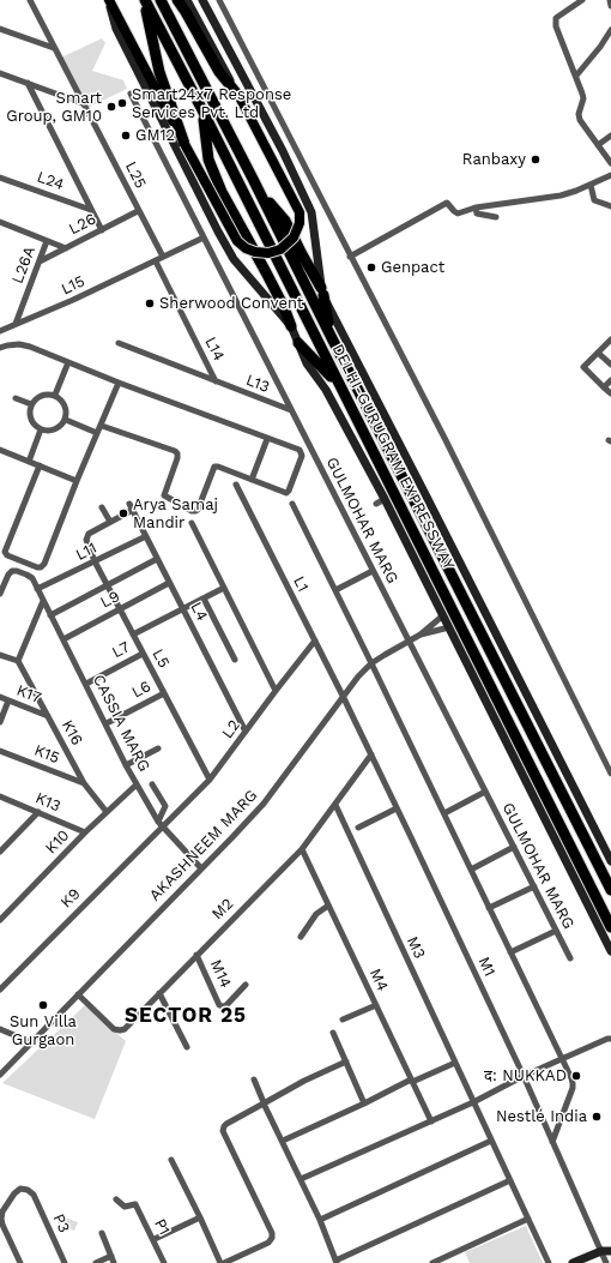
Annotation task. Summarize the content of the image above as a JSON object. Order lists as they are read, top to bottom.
{
  "streets": {
    "highway": ["DELHI-GURUGRAM EXPRESSWAY"],
    "street": [
      "L25",
      "L24",
      "L26",
      "L26A",
      "L15",
      "L14",
      "L13",
      "GULMOHAR MARG",
      "L11",
      "L1",
      "L9",
      "L4",
      "L7",
      "L5",
      "L6",
      "K17",
      "CASSIA MARG",
      "L2",
      "K16",
      "K15",
      "K13",
      "K10",
      "AKASHNEEM MARG",
      "K9",
      "M2",
      "M3",
      "M1",
      "M14",
      "M4",
      "P3",
      "P1"
    ]
  },
  "crossings": [
    ["L25", "L26"],
    ["L25", "L15"],
    ["L26", "L26A"],
    ["L26A", "L15"],
    ["L15", "L14"],
    ["L15", "GULMOHAR MARG"],
    ["L14", "L13"],
    ["L13", "GULMOHAR MARG"],
    ["GULMOHAR MARG", "AKASHNEEM MARG"],
    ["L11", "L4"],
    ["L11", "L5"],
    ["L11", "CASSIA MARG"],
    ["L1", "L2"],
    ["L1", "AKASHNEEM MARG"],
    ["L1", "M1"],
    ["L9", "L4"],
    ["L9", "L5"],
    ["L9", "CASSIA MARG"],
    ["L4", "L5"],
    ["L4", "L2"],
    ["L7", "L5"],
    ["L7", "CASSIA MARG"],
    ["L5", "L6"],
    ["L5", "L2"],
    ["L6", "CASSIA MARG"],
    ["K17", "K16"],
    ["CASSIA MARG", "L2"],
    ["CASSIA MARG", "K10"],
    ["CASSIA MARG", "AKASHNEEM MARG"],
    ["CASSIA MARG", "K9"],
    ["L2", "K9"],
    ["K16", "K15"],
    ["K16", "K10"],
    ["K13", "K10"],
    ["AKASHNEEM MARG", "M2"],
    ["AKASHNEEM MARG", "M1"],
    ["M2", "M3"],
    ["M2", "M1"],
    ["M2", "M14"],
    ["M2", "M4"]
  ],
  "districts": ["SECTOR 25"],
  "places": [
    "Smart24x7 Response Services Pvt. Ltd",
    "Smart Group, GM10",
    "GM12",
    "Ranbaxy",
    "Genpact",
    "Sherwood Convent",
    "Arya Samaj Mandir",
    "Sun Villa Gurgaon",
    "द: NUKKAD",
    "Nestlé India"
  ]
}
